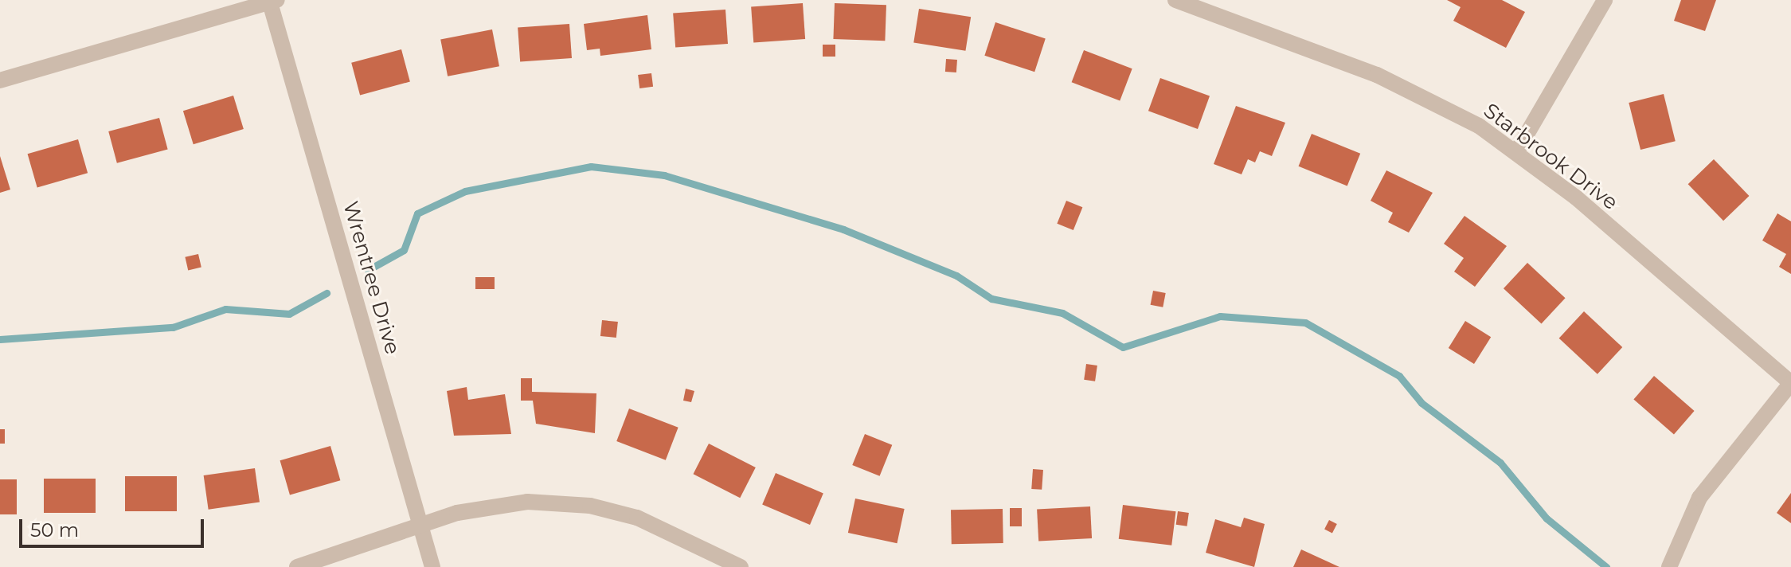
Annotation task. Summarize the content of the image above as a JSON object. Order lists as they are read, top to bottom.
{
  "streets": {
    "street": ["Starbrook Drive", "Wrentree Drive"]
  },
  "scale_bar": "50 m"
}
